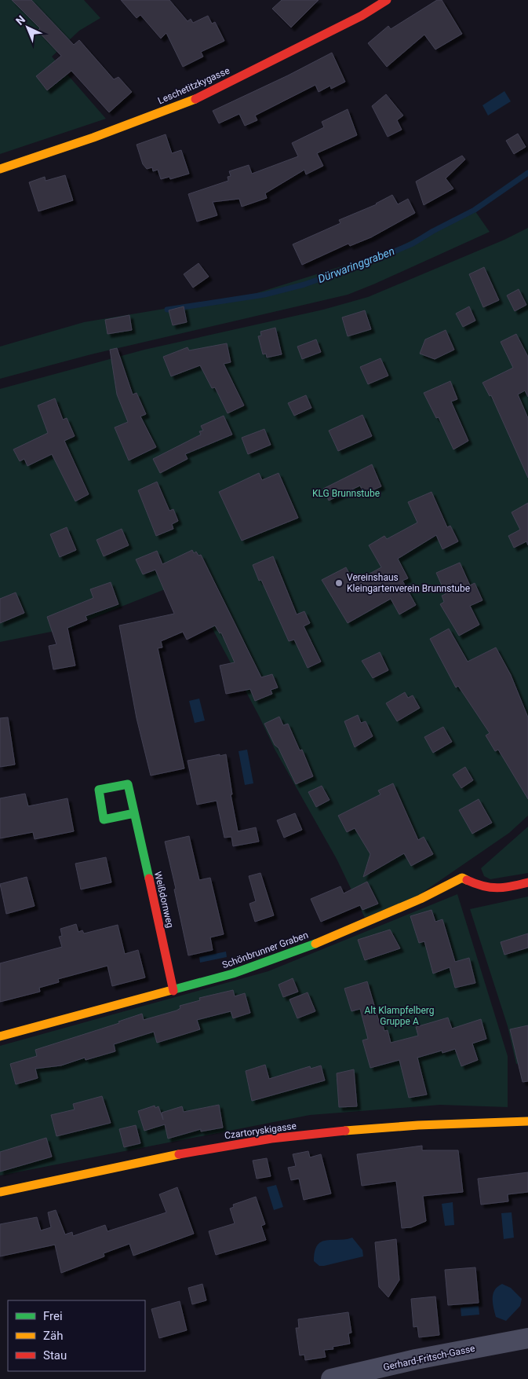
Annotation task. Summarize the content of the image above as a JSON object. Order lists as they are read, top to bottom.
{
  "streets": {
    "street": [
      "Leschetitzkygasse",
      "Weißdornweg",
      "Schönbrunner Graben",
      "Czartoryskigasse",
      "Gerhard-Fritsch-Gasse"
    ]
  },
  "crossings": [
    ["Weißdornweg", "Schönbrunner Graben"]
  ],
  "water": ["Dürwaringgraben"],
  "parks": ["KLG Brunnstube", "Alt Klampfelberg Gruppe A"],
  "places": ["Vereinshaus Kleingartenverein Brunnstube"],
  "legend": ["Frei", "Zäh", "Stau"],
  "north": "top left"
}
